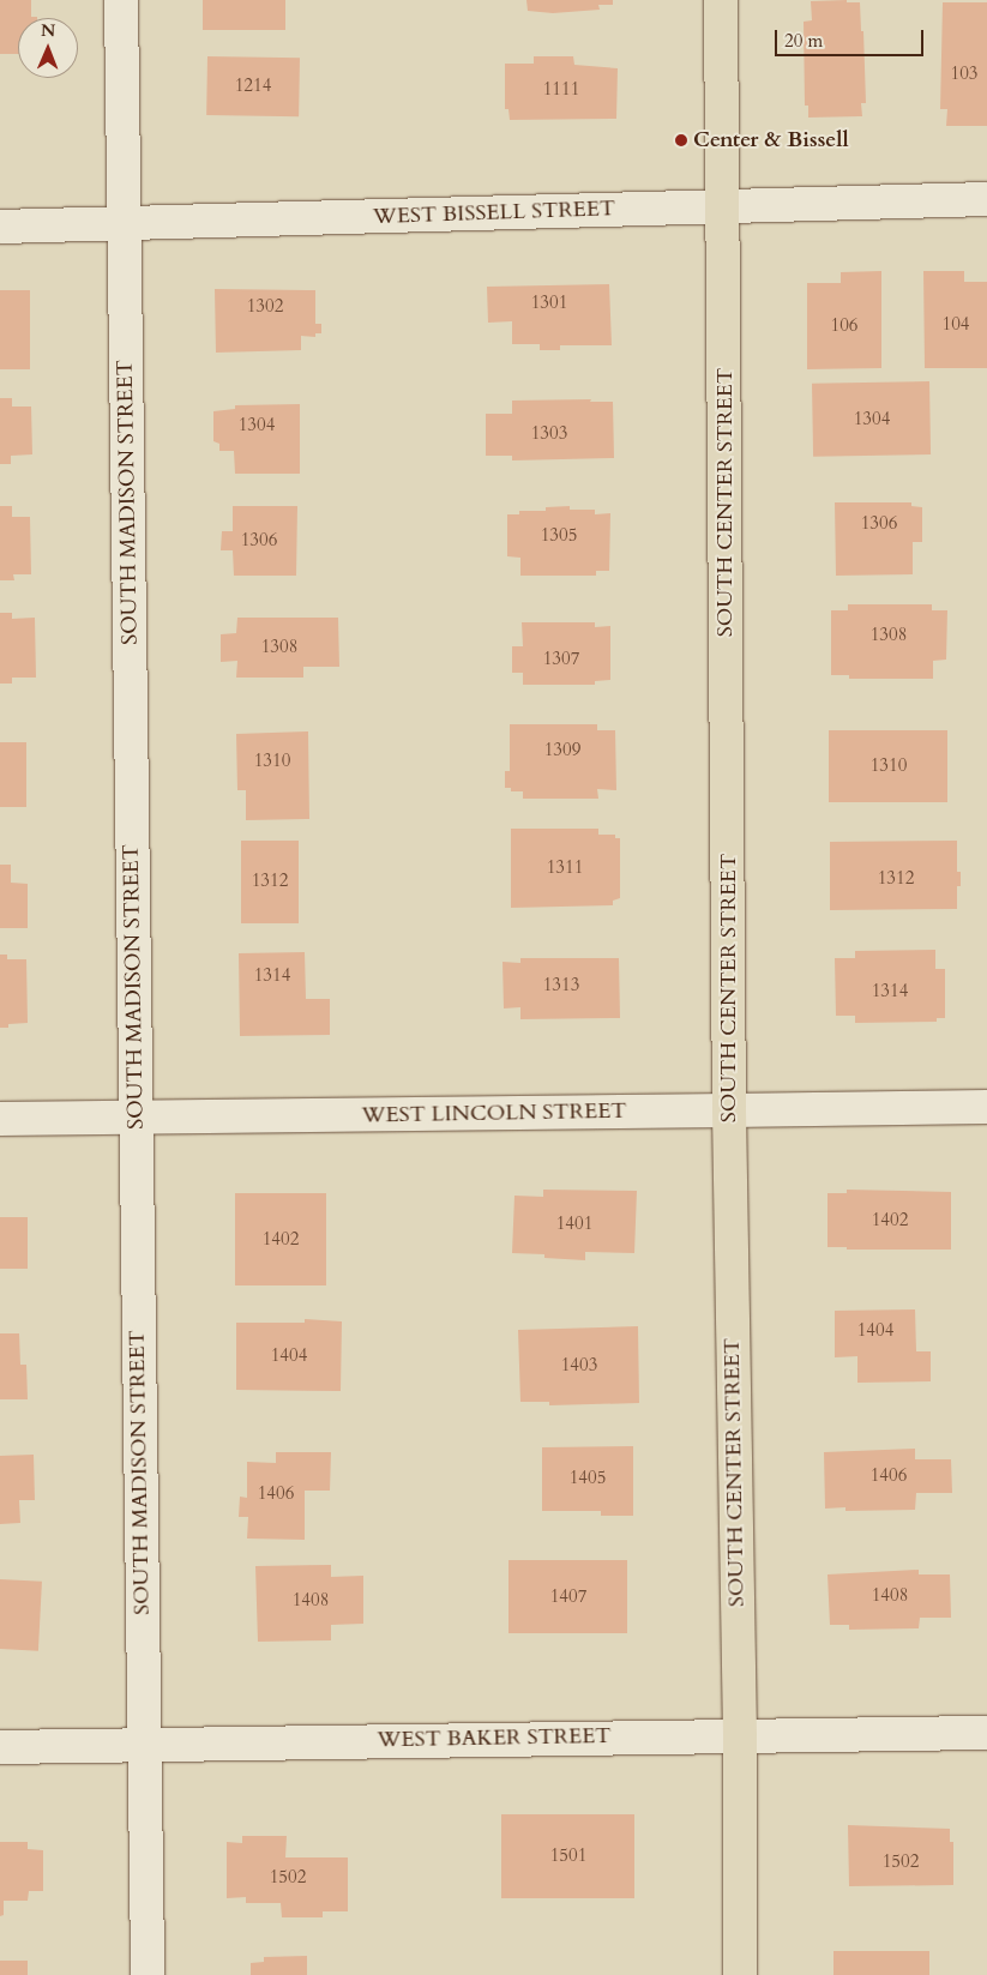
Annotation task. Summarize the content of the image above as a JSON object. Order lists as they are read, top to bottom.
{
  "streets": {
    "main road": ["SOUTH CENTER STREET"],
    "street": [
      "WEST BISSELL STREET",
      "SOUTH MADISON STREET",
      "WEST LINCOLN STREET",
      "WEST BAKER STREET"
    ]
  },
  "crossings": [
    ["WEST BISSELL STREET", "SOUTH MADISON STREET"],
    ["WEST BISSELL STREET", "SOUTH CENTER STREET"],
    ["SOUTH MADISON STREET", "WEST LINCOLN STREET"],
    ["SOUTH MADISON STREET", "WEST BAKER STREET"],
    ["SOUTH CENTER STREET", "WEST LINCOLN STREET"],
    ["SOUTH CENTER STREET", "WEST BAKER STREET"]
  ],
  "places": ["Center & Bissell"],
  "house_numbers": [
    "103",
    "1214",
    "1111",
    "1301",
    "1302",
    "104",
    "106",
    "1304",
    "1304",
    "1303",
    "1306",
    "1305",
    "1306",
    "1308",
    "1308",
    "1307",
    "1309",
    "1310",
    "1310",
    "1311",
    "1312",
    "1312",
    "1314",
    "1313",
    "1314",
    "1402",
    "1401",
    "1402",
    "1404",
    "1404",
    "1403",
    "1406",
    "1405",
    "1406",
    "1408",
    "1407",
    "1408",
    "1501",
    "1502",
    "1502"
  ],
  "scale_bar": "20 m",
  "north": "top"
}
